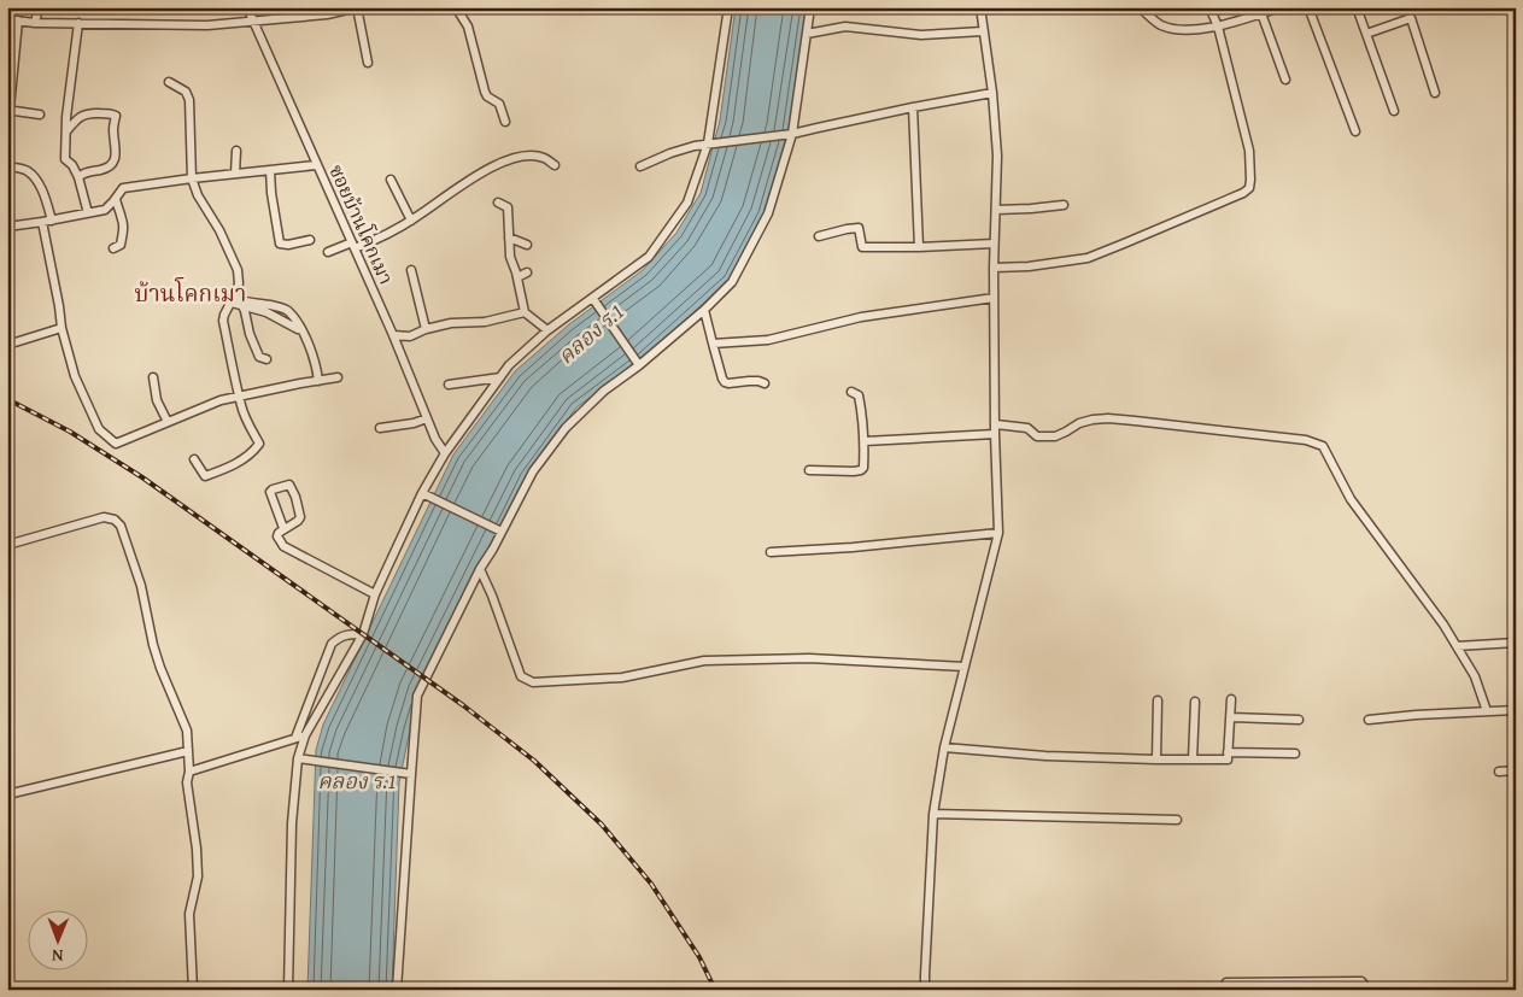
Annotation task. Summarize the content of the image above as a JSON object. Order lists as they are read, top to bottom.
{
  "streets": {
    "street": ["ซอยบ้านโคกเมา"]
  },
  "districts": ["บ้านโคกเมา"],
  "water": ["คลอง ร.1"],
  "north": "bottom"
}
